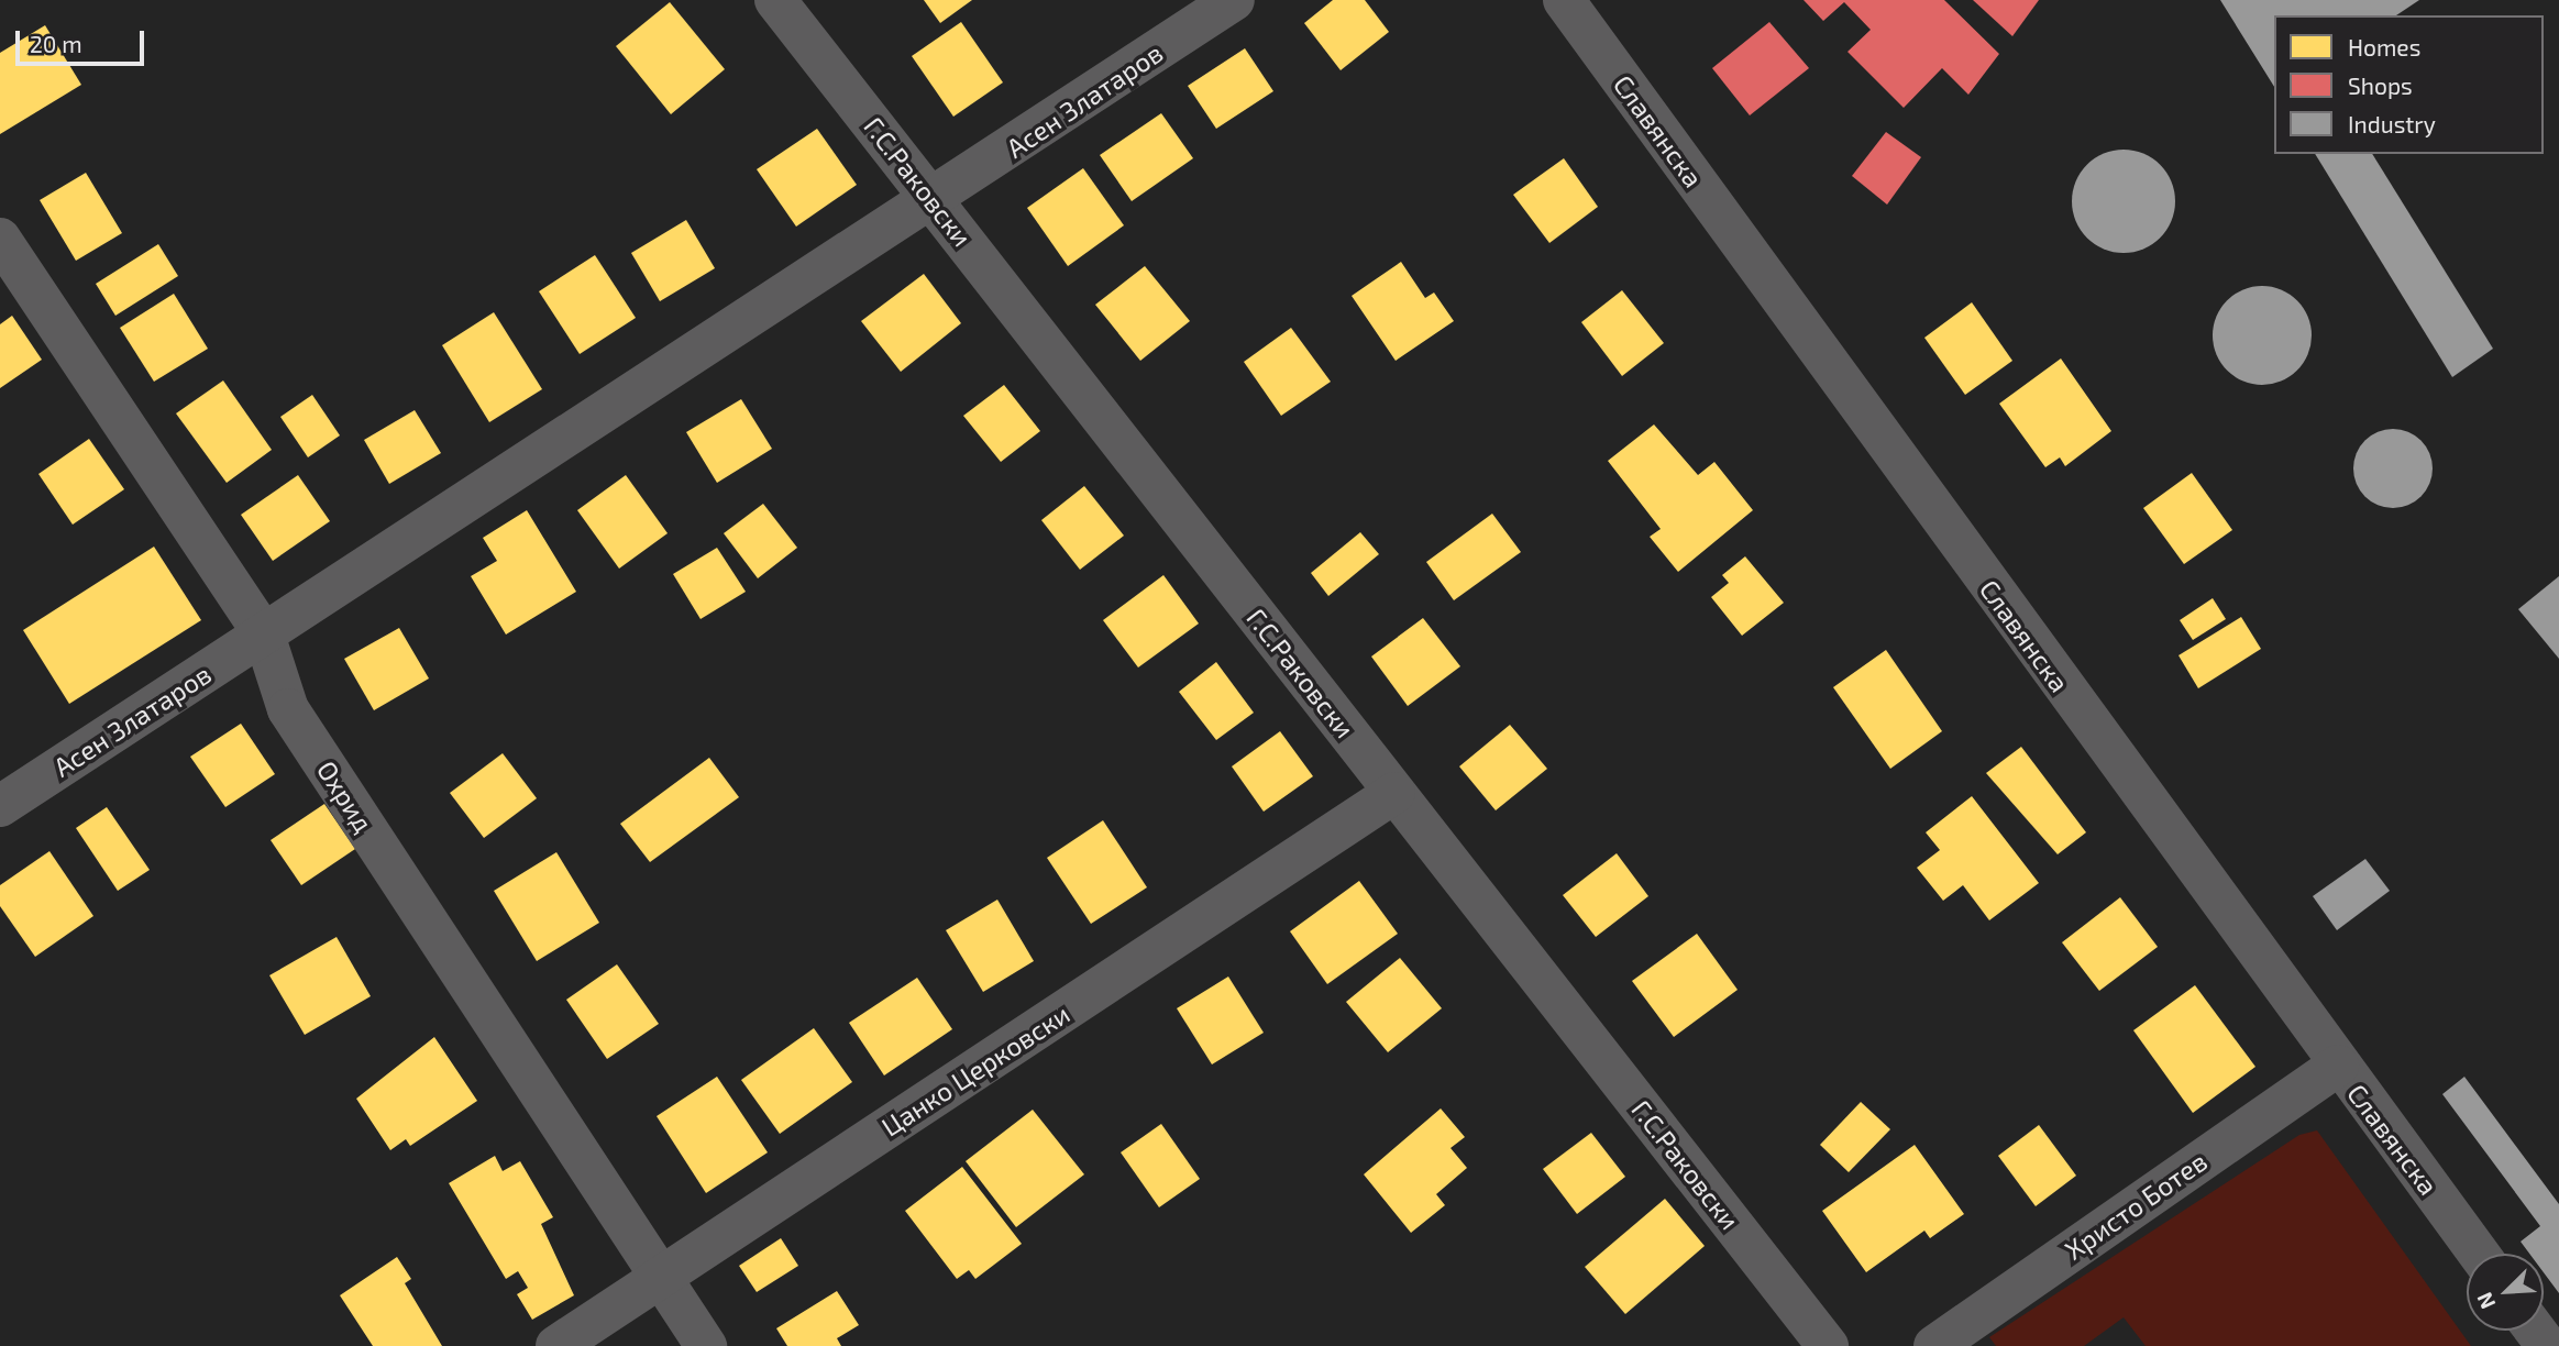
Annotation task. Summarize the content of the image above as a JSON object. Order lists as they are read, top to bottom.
{
  "streets": {
    "street": [
      "Асен Златаров",
      "Славянска",
      "Г.С.Раковски",
      "Охрид",
      "Цанко Церковски",
      "Христо Ботев"
    ]
  },
  "crossings": [
    ["Асен Златаров", "Г.С.Раковски"],
    ["Асен Златаров", "Охрид"],
    ["Славянска", "Христо Ботев"],
    ["Г.С.Раковски", "Цанко Церковски"],
    ["Охрид", "Цанко Церковски"]
  ],
  "legend": ["Homes", "Shops", "Industry"],
  "scale_bar": "20 m",
  "north": "bottom left"
}
